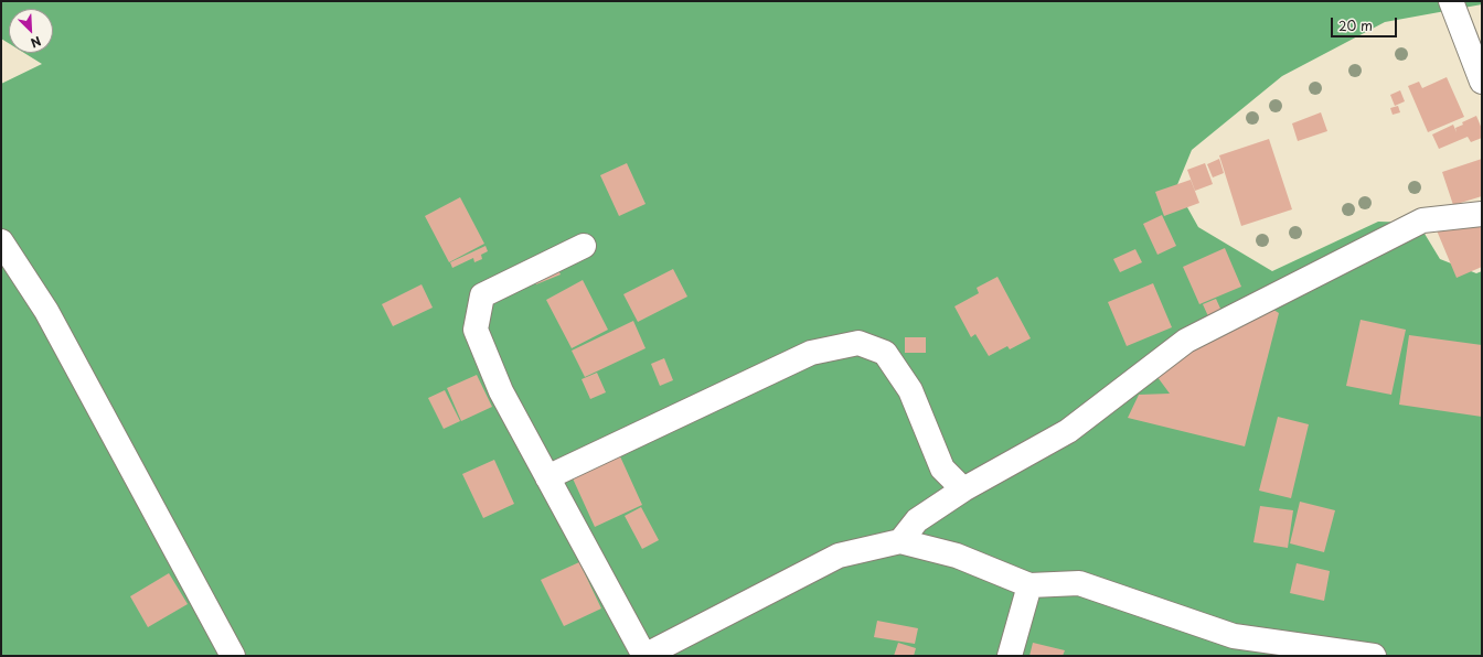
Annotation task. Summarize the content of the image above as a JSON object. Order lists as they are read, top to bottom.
{
  "scale_bar": "20 m",
  "north": "bottom right"
}
